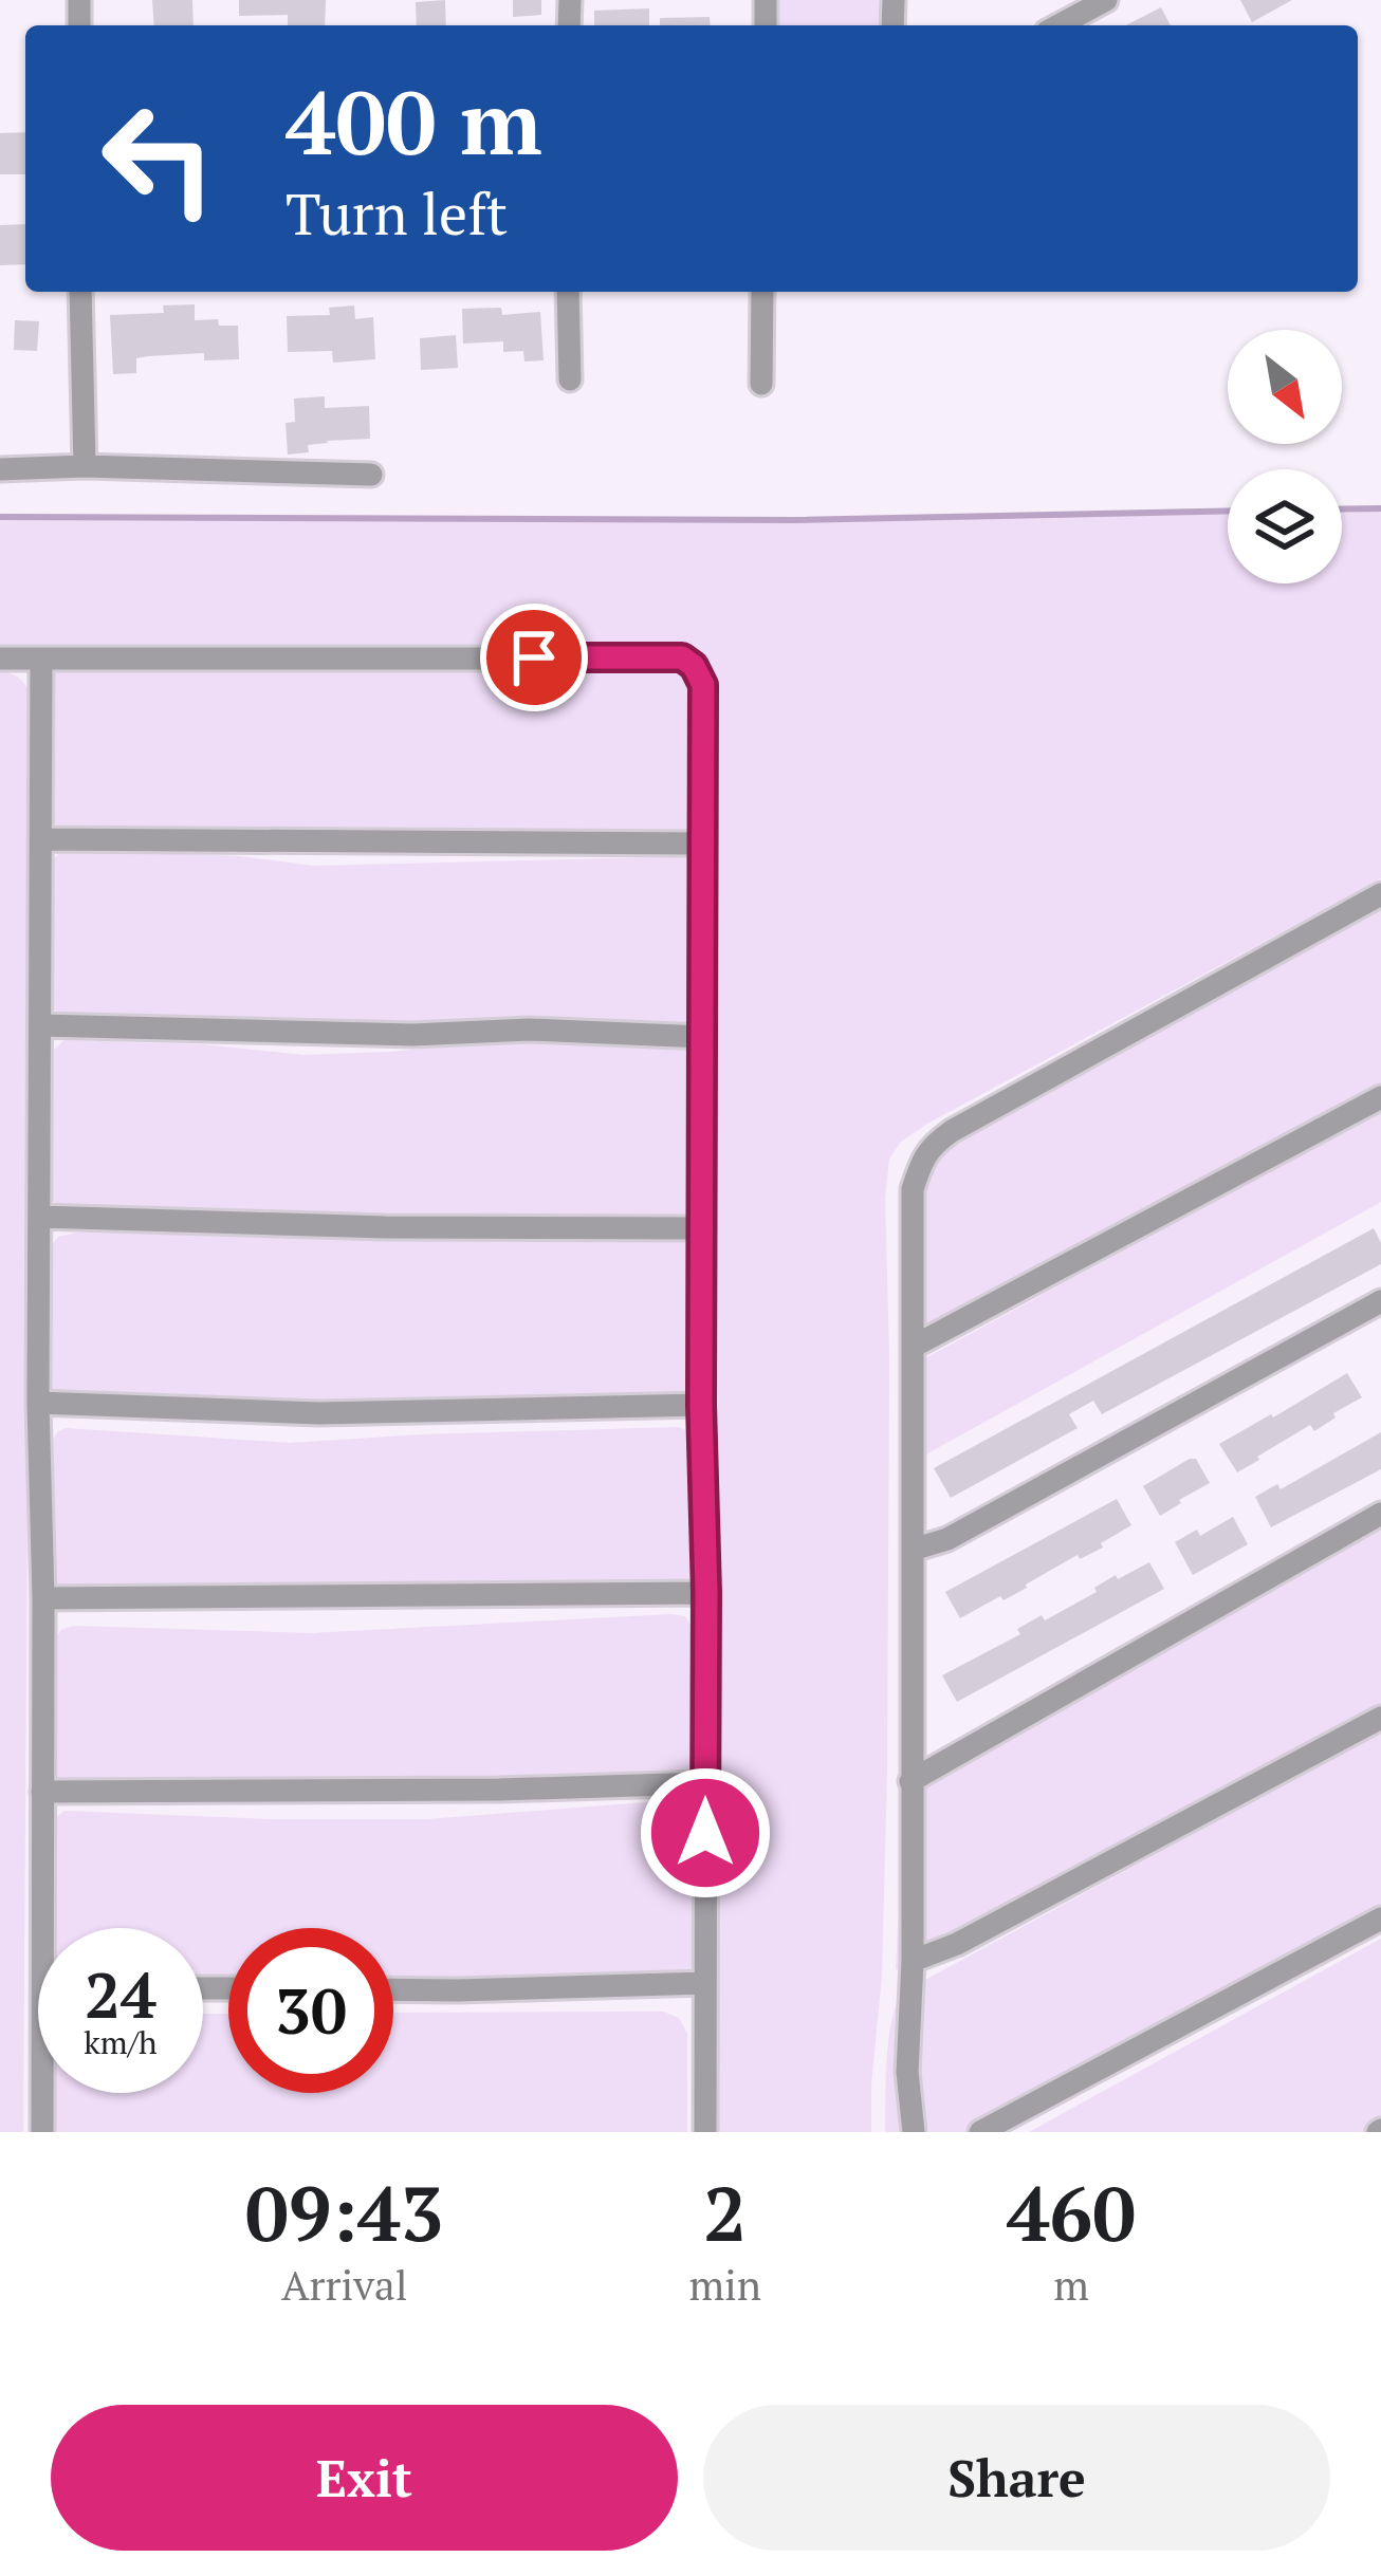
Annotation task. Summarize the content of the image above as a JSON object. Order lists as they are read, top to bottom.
{
  "north": "bottom right",
  "page": {
    "turn": ["400 m", "Turn left"],
    "speed": "24 km/h",
    "limit": "30",
    "eta": [
      "09:43",
      "Arrival",
      "2",
      "min",
      "460",
      "m"
    ],
    "buttons": ["Exit", "Share"]
  }
}
